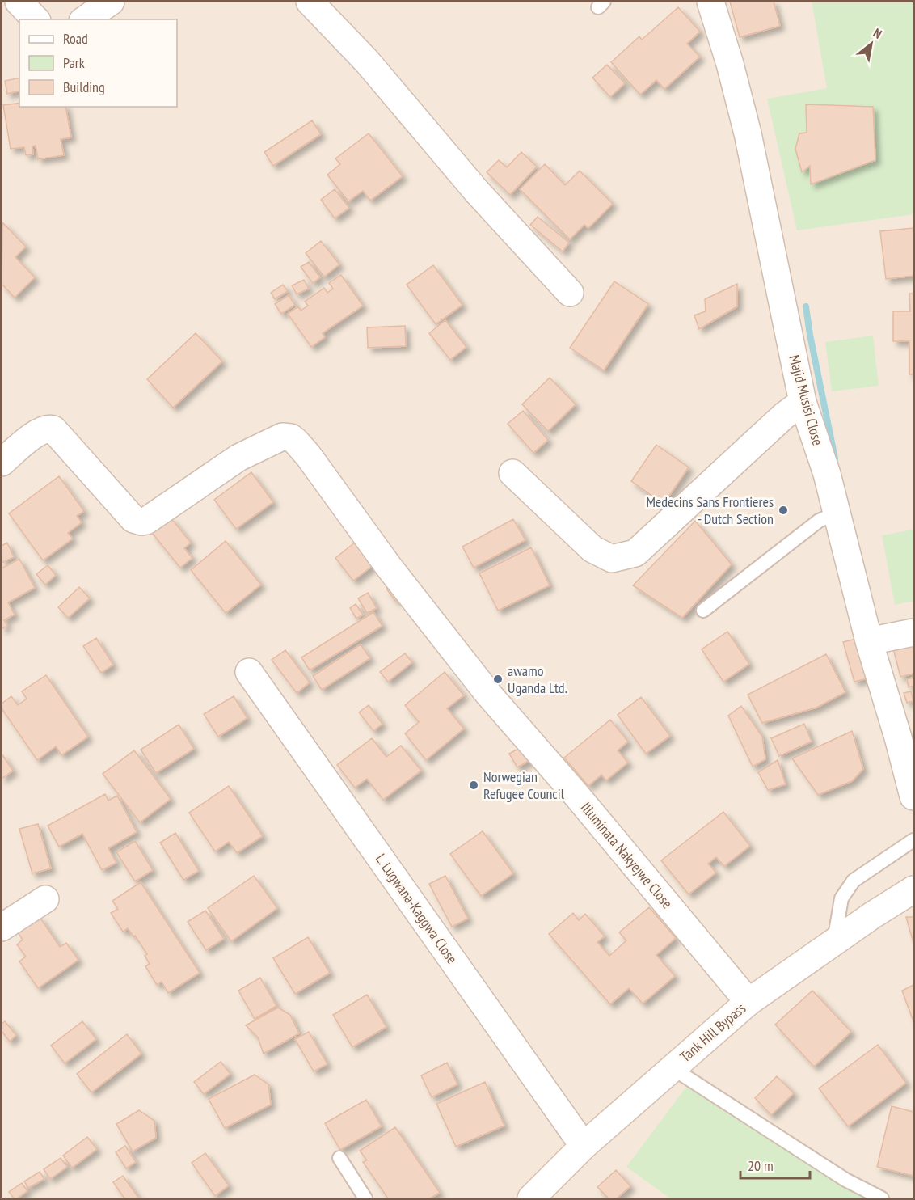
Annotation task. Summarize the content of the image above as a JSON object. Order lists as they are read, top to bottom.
{
  "streets": {
    "street": [
      "Majid Musisi Close",
      "Illuminata Nakyejwe Close",
      "L. Lugwana-Kaggwa Close",
      "Tank Hill Bypass"
    ]
  },
  "crossings": [
    ["Illuminata Nakyejwe Close", "Tank Hill Bypass"],
    ["L. Lugwana-Kaggwa Close", "Tank Hill Bypass"]
  ],
  "places": ["Medecins Sans Frontieres - Dutch Section", "awamo Uganda Ltd.", "Norwegian Refugee Council"],
  "legend": ["Road", "Park", "Building"],
  "scale_bar": "20 m",
  "north": "top right"
}
